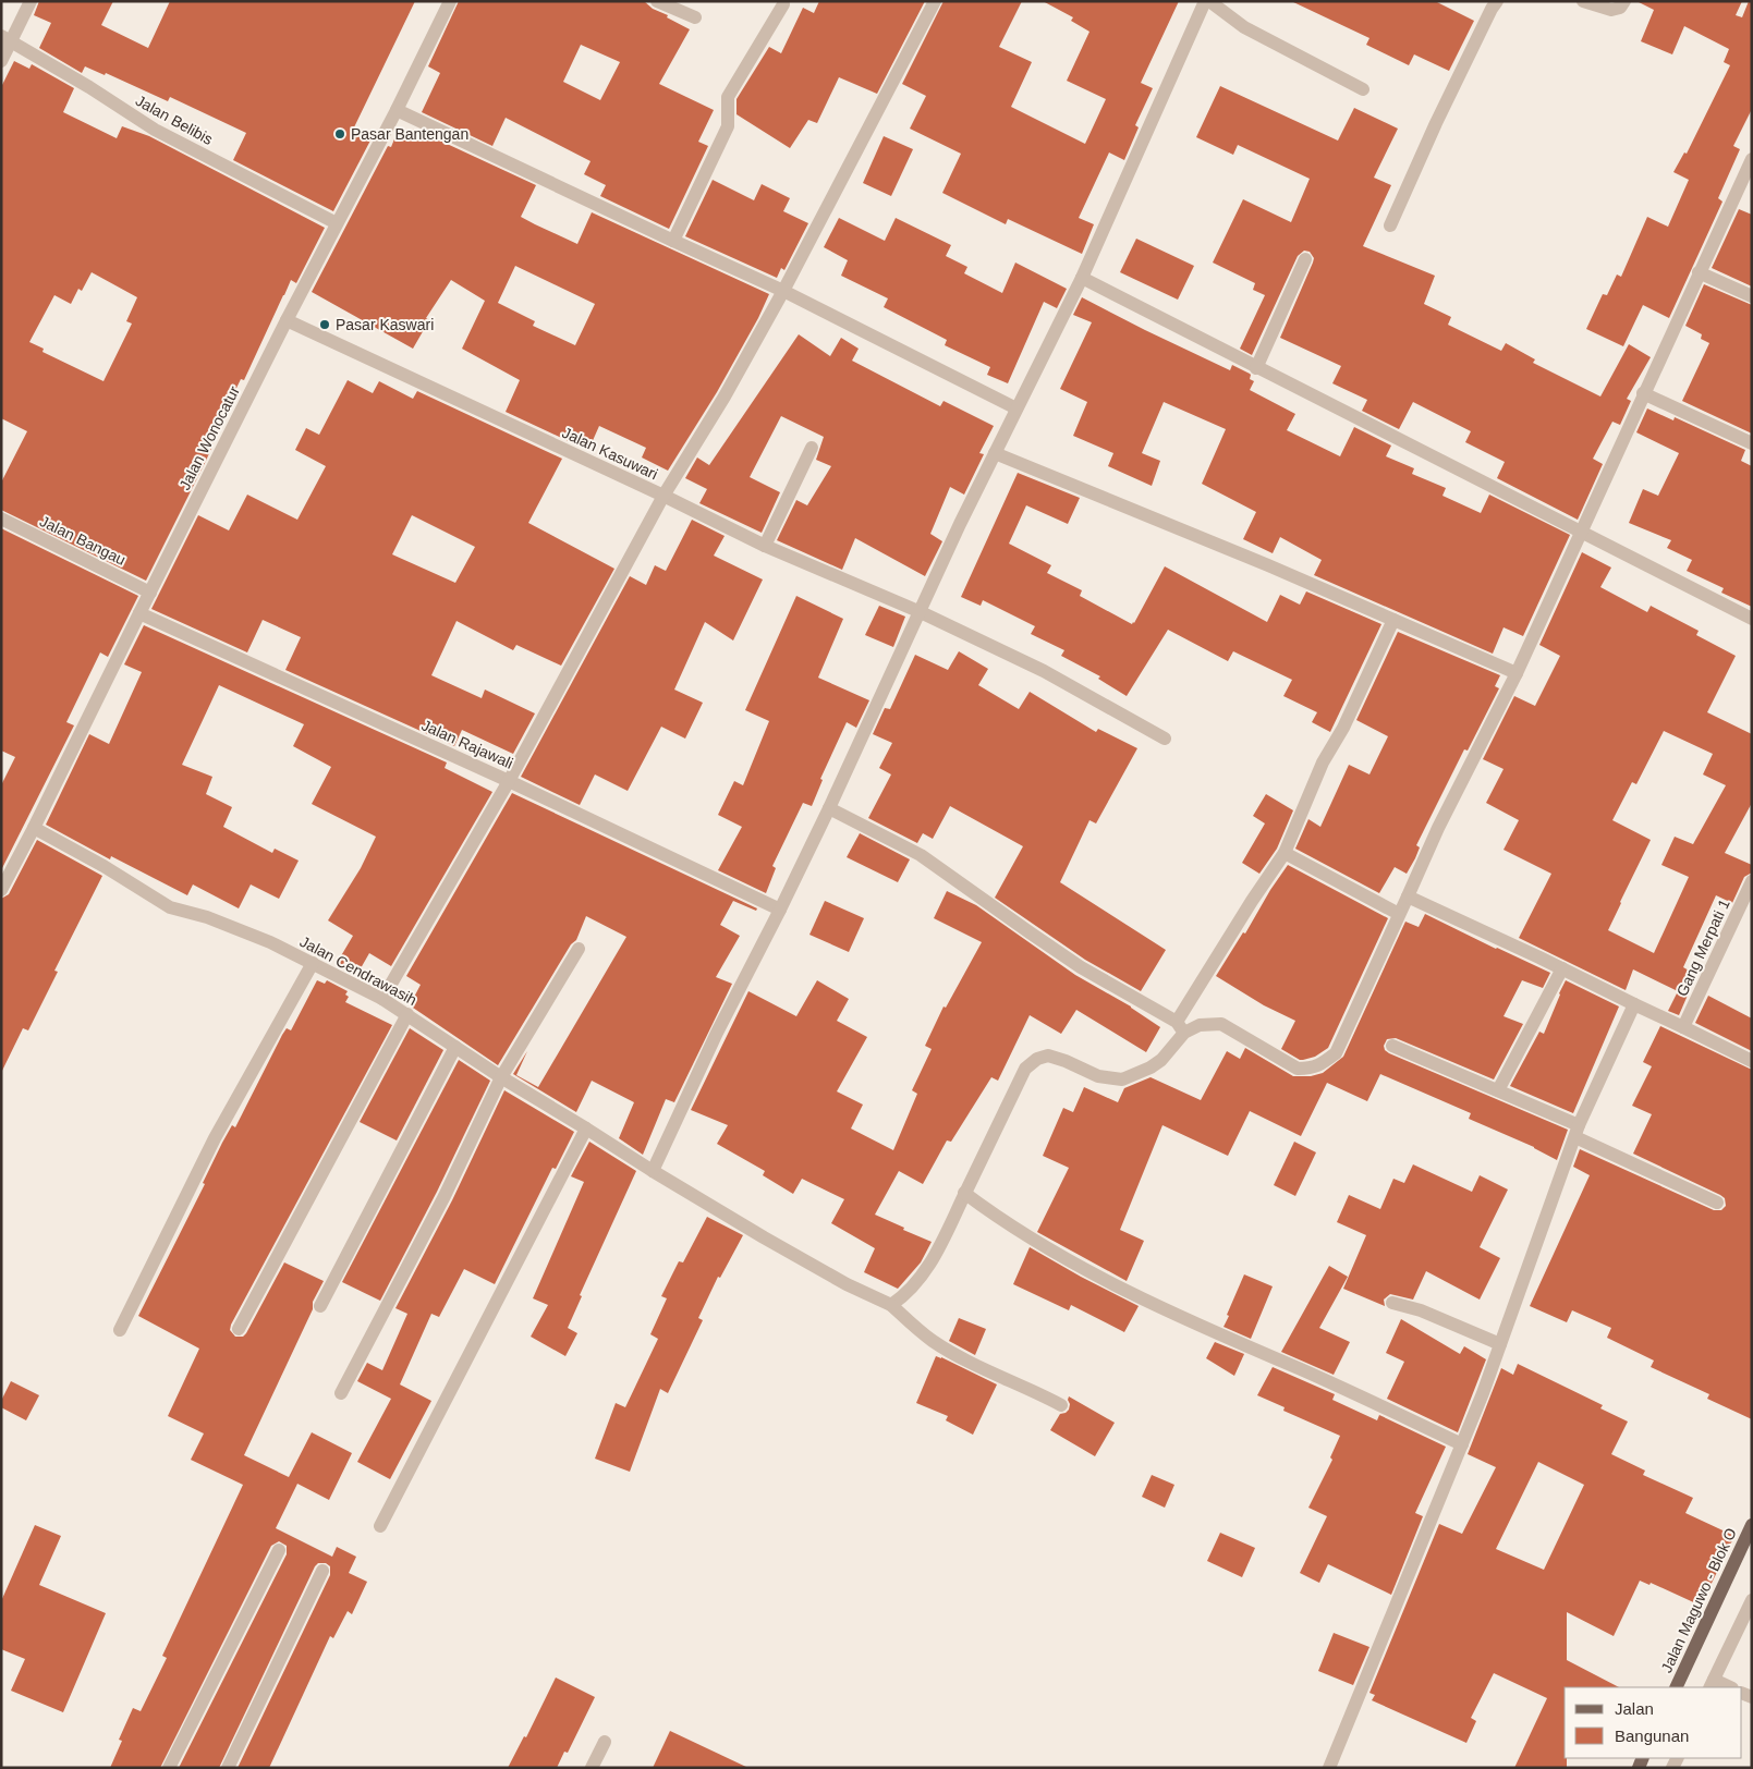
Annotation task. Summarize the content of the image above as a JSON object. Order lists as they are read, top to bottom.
{
  "streets": {
    "main road": ["Jalan Maguwo - Blok O"],
    "street": [
      "Jalan Belibis",
      "Jalan Wonocatur",
      "Jalan Kasuwari",
      "Jalan Bangau",
      "Jalan Rajawali",
      "Gang Merpati 1",
      "Jalan Cendrawasih"
    ]
  },
  "crossings": [
    ["Jalan Belibis", "Jalan Wonocatur"],
    ["Jalan Wonocatur", "Jalan Kasuwari"],
    ["Jalan Wonocatur", "Jalan Bangau"],
    ["Jalan Wonocatur", "Jalan Rajawali"],
    ["Jalan Wonocatur", "Jalan Cendrawasih"]
  ],
  "places": ["Pasar Bantengan", "Pasar Kaswari"],
  "legend": ["Jalan", "Bangunan"]
}
